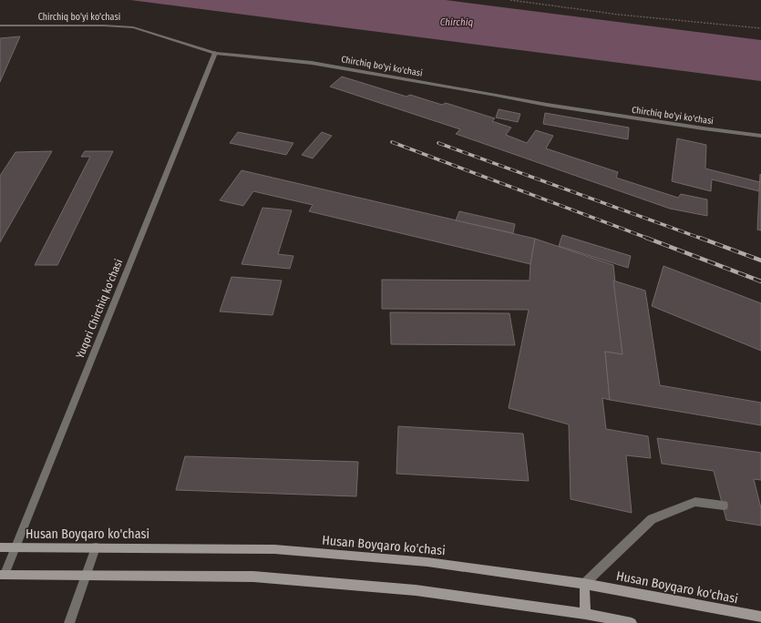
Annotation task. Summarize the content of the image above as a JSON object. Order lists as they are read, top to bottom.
{
  "streets": {
    "main road": ["Husan Boyqaro ko'chasi"],
    "street": ["Chirchiq bo'yi ko'chasi", "Yuqori Chirchiq ko'chasi"]
  },
  "crossings": [
    ["Chirchiq bo'yi ko'chasi", "Yuqori Chirchiq ko'chasi"],
    ["Yuqori Chirchiq ko'chasi", "Husan Boyqaro ko'chasi"]
  ],
  "water": ["Chirchiq"]
}
